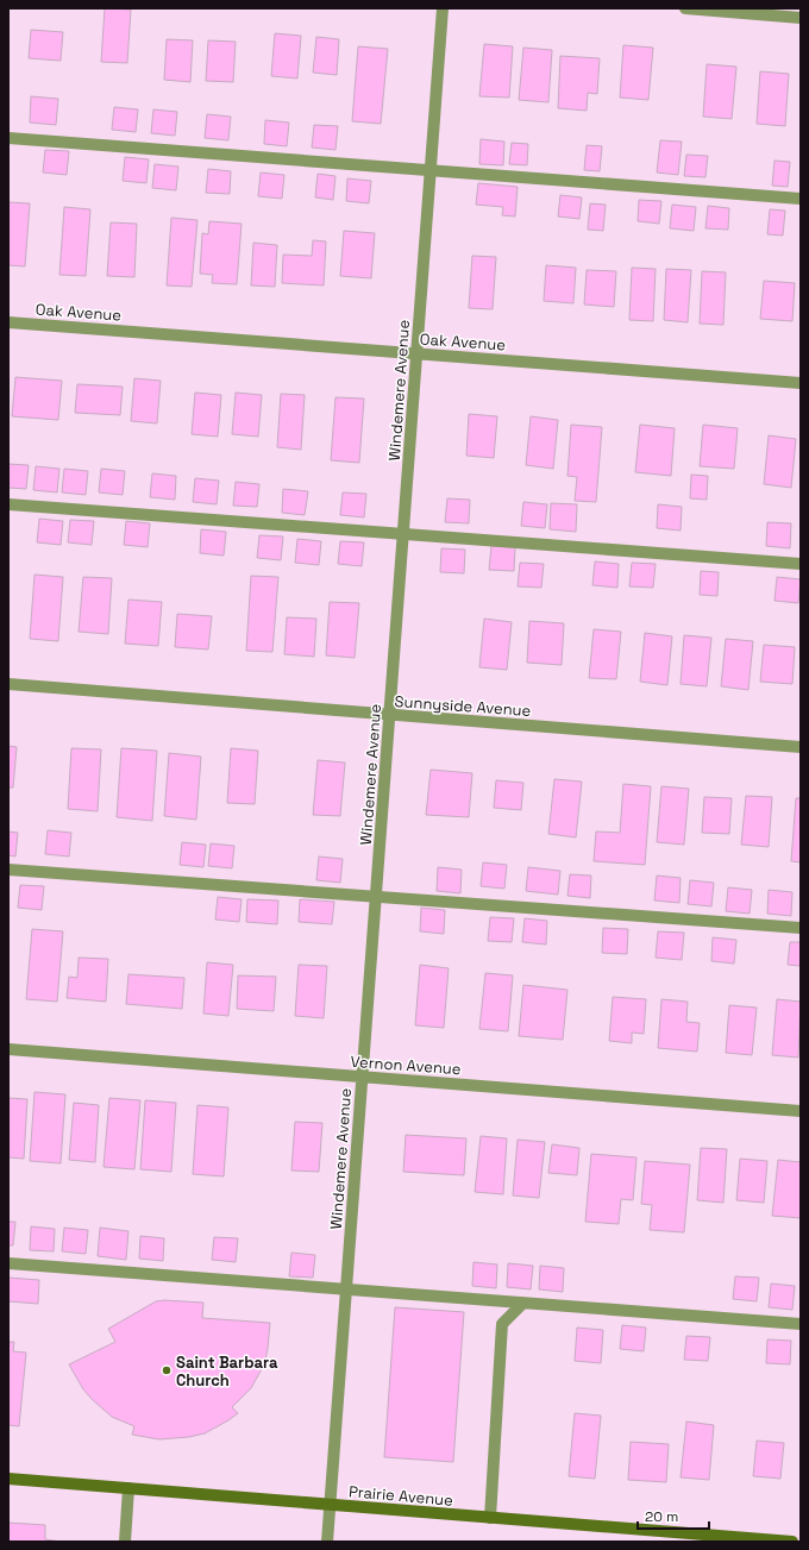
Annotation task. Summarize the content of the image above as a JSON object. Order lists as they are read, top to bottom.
{
  "streets": {
    "street": [
      "Oak Avenue",
      "Windemere Avenue",
      "Sunnyside Avenue",
      "Vernon Avenue",
      "Prairie Avenue"
    ]
  },
  "crossings": [
    ["Oak Avenue", "Windemere Avenue"],
    ["Windemere Avenue", "Sunnyside Avenue"],
    ["Windemere Avenue", "Vernon Avenue"],
    ["Windemere Avenue", "Prairie Avenue"]
  ],
  "places": ["Saint Barbara Church"],
  "scale_bar": "20 m"
}
